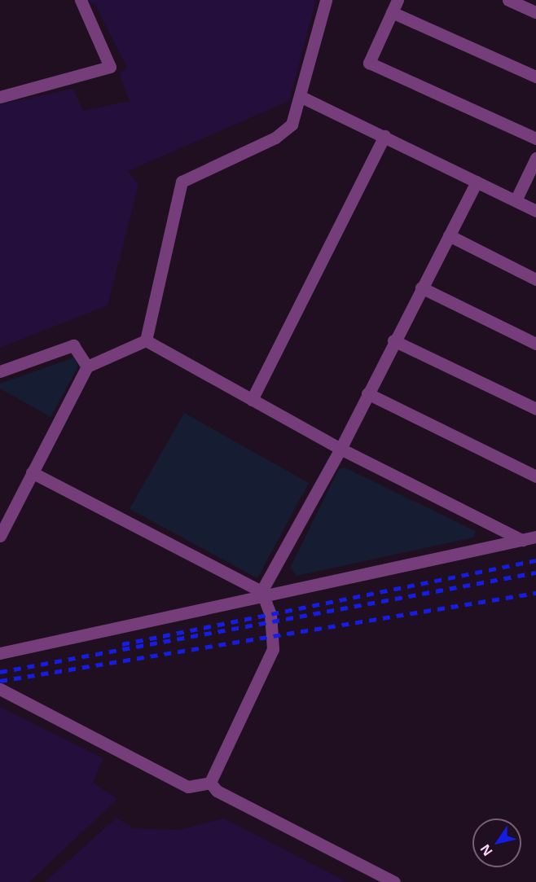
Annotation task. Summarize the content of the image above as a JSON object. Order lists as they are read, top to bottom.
{
  "north": "bottom left"
}
